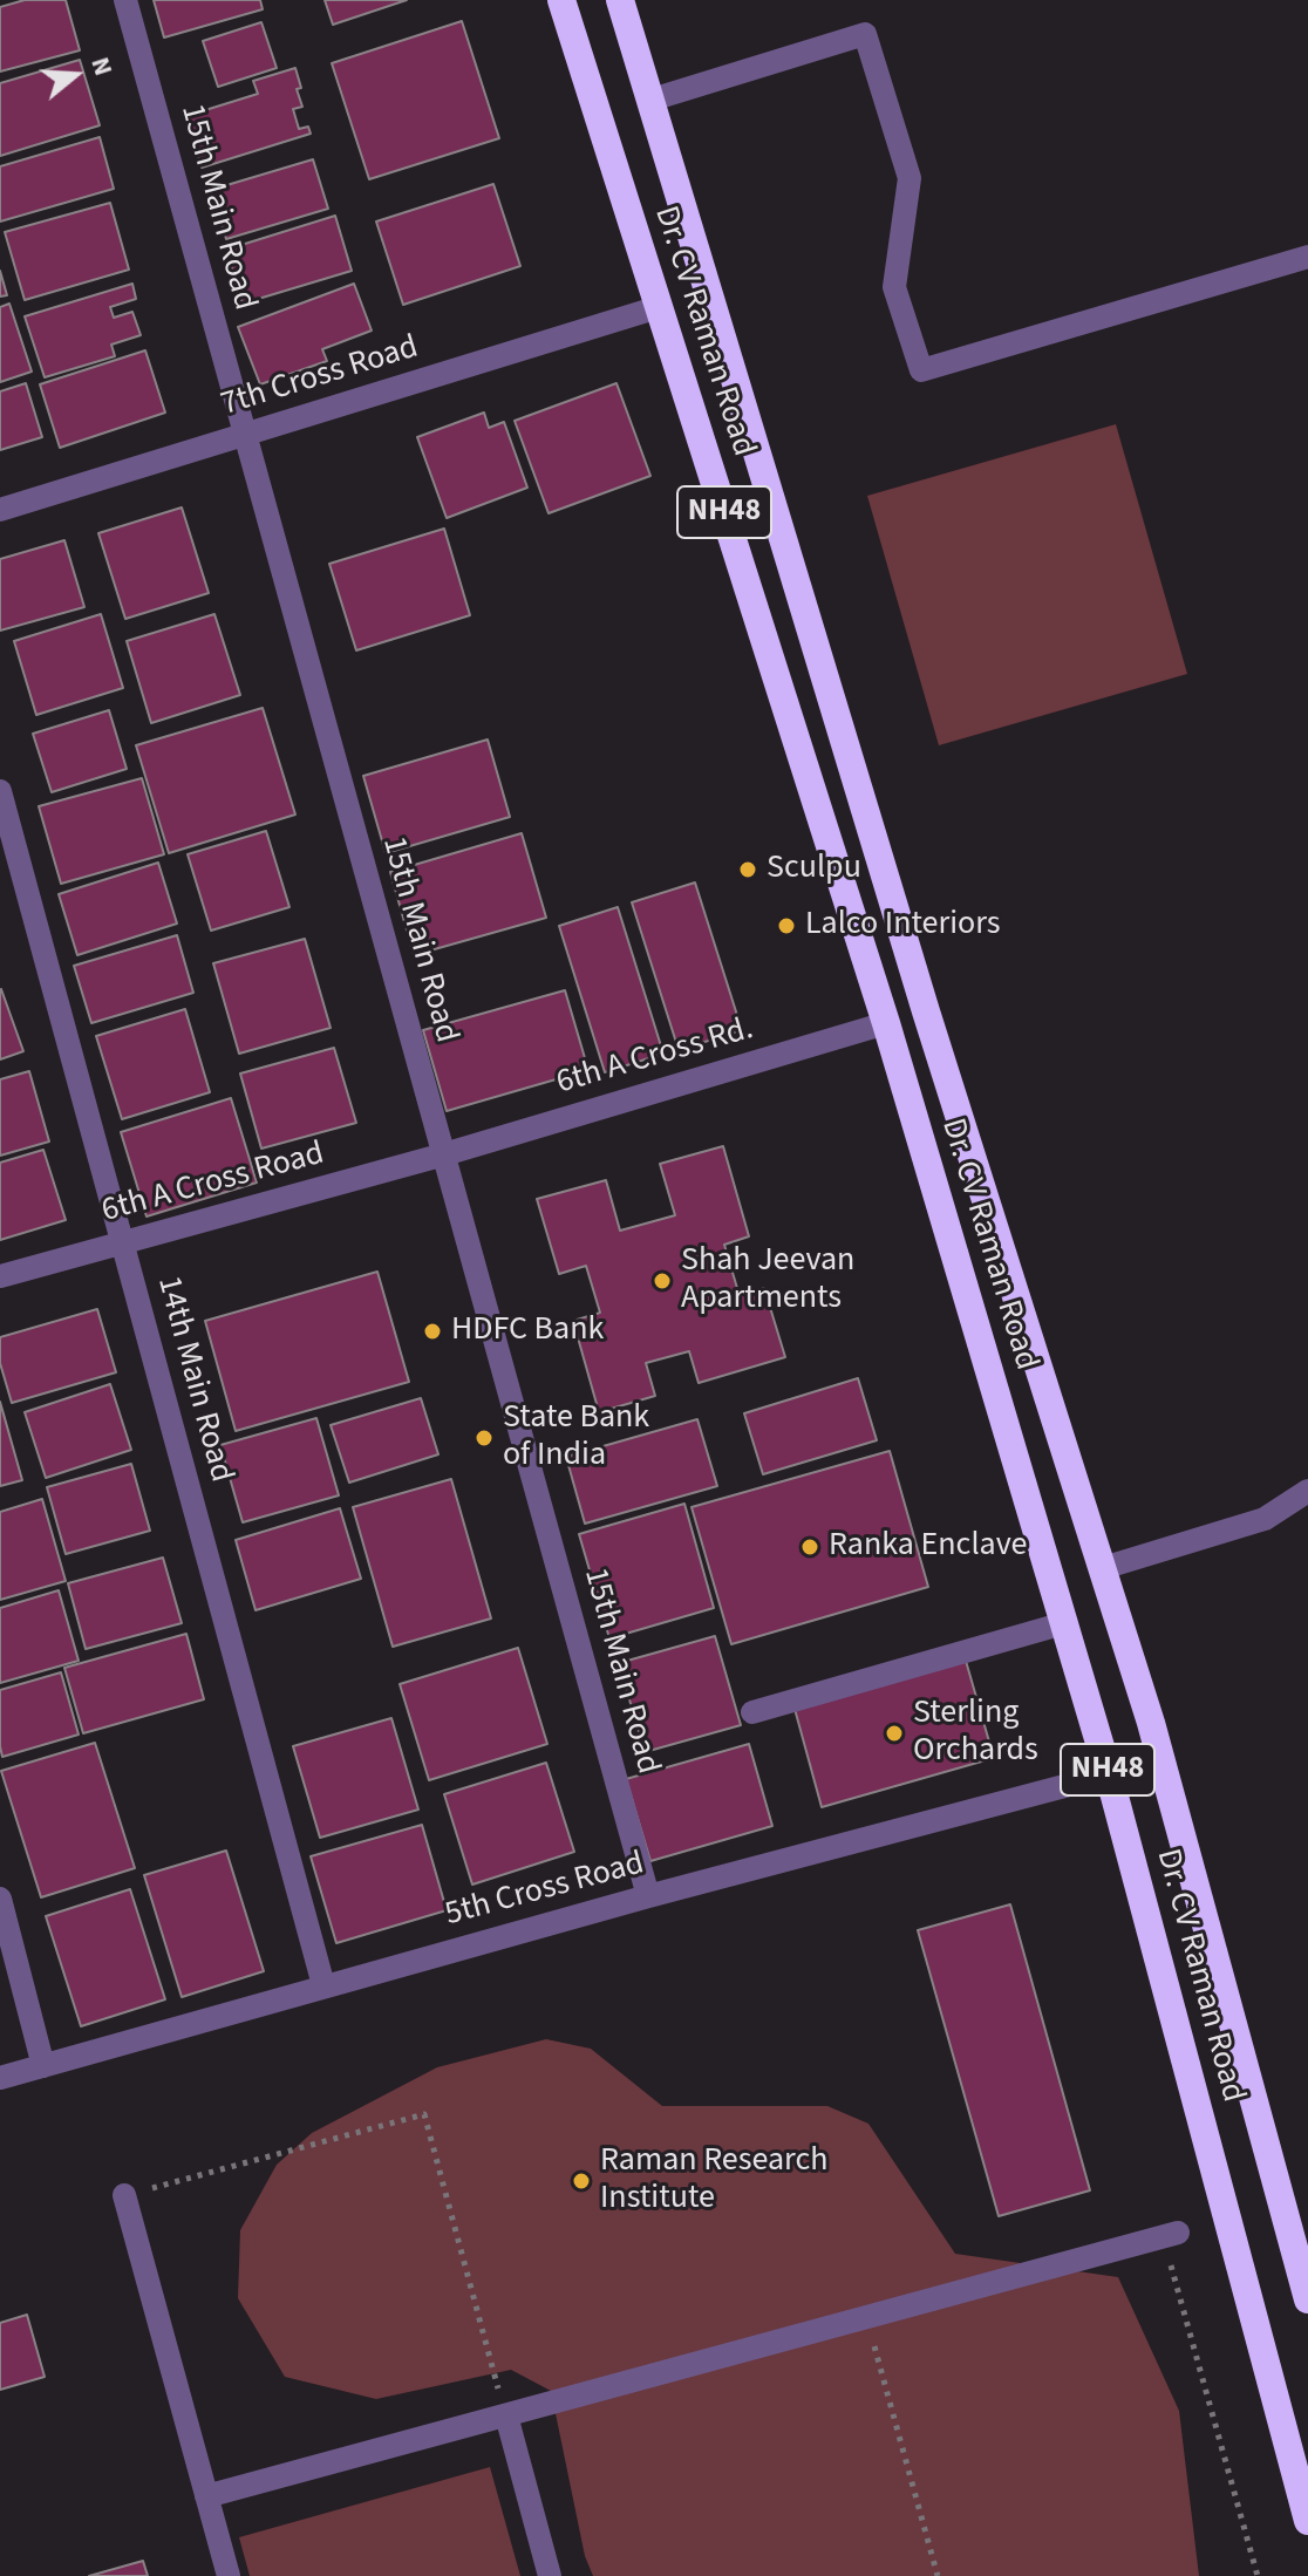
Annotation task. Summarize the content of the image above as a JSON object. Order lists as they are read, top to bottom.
{
  "streets": {
    "highway": ["Dr. CV Raman Road", "NH48"],
    "street": [
      "15th Main Road",
      "7th Cross Road",
      "6th A Cross Rd.",
      "6th A Cross Road",
      "14th Main Road",
      "5th Cross Road"
    ]
  },
  "crossings": [
    ["15th Main Road", "7th Cross Road"],
    ["15th Main Road", "6th A Cross Rd."],
    ["15th Main Road", "6th A Cross Road"],
    ["15th Main Road", "5th Cross Road"],
    ["Dr. CV Raman Road", "7th Cross Road"],
    ["Dr. CV Raman Road", "6th A Cross Rd."],
    ["Dr. CV Raman Road", "5th Cross Road"],
    ["6th A Cross Rd.", "6th A Cross Road"],
    ["6th A Cross Road", "14th Main Road"],
    ["14th Main Road", "5th Cross Road"]
  ],
  "places": [
    "Sculpu",
    "Lalco Interiors",
    "Shah Jeevan Apartments",
    "HDFC Bank",
    "State Bank of India",
    "Ranka Enclave",
    "Sterling Orchards",
    "Raman Research Institute"
  ],
  "north": "right"
}
